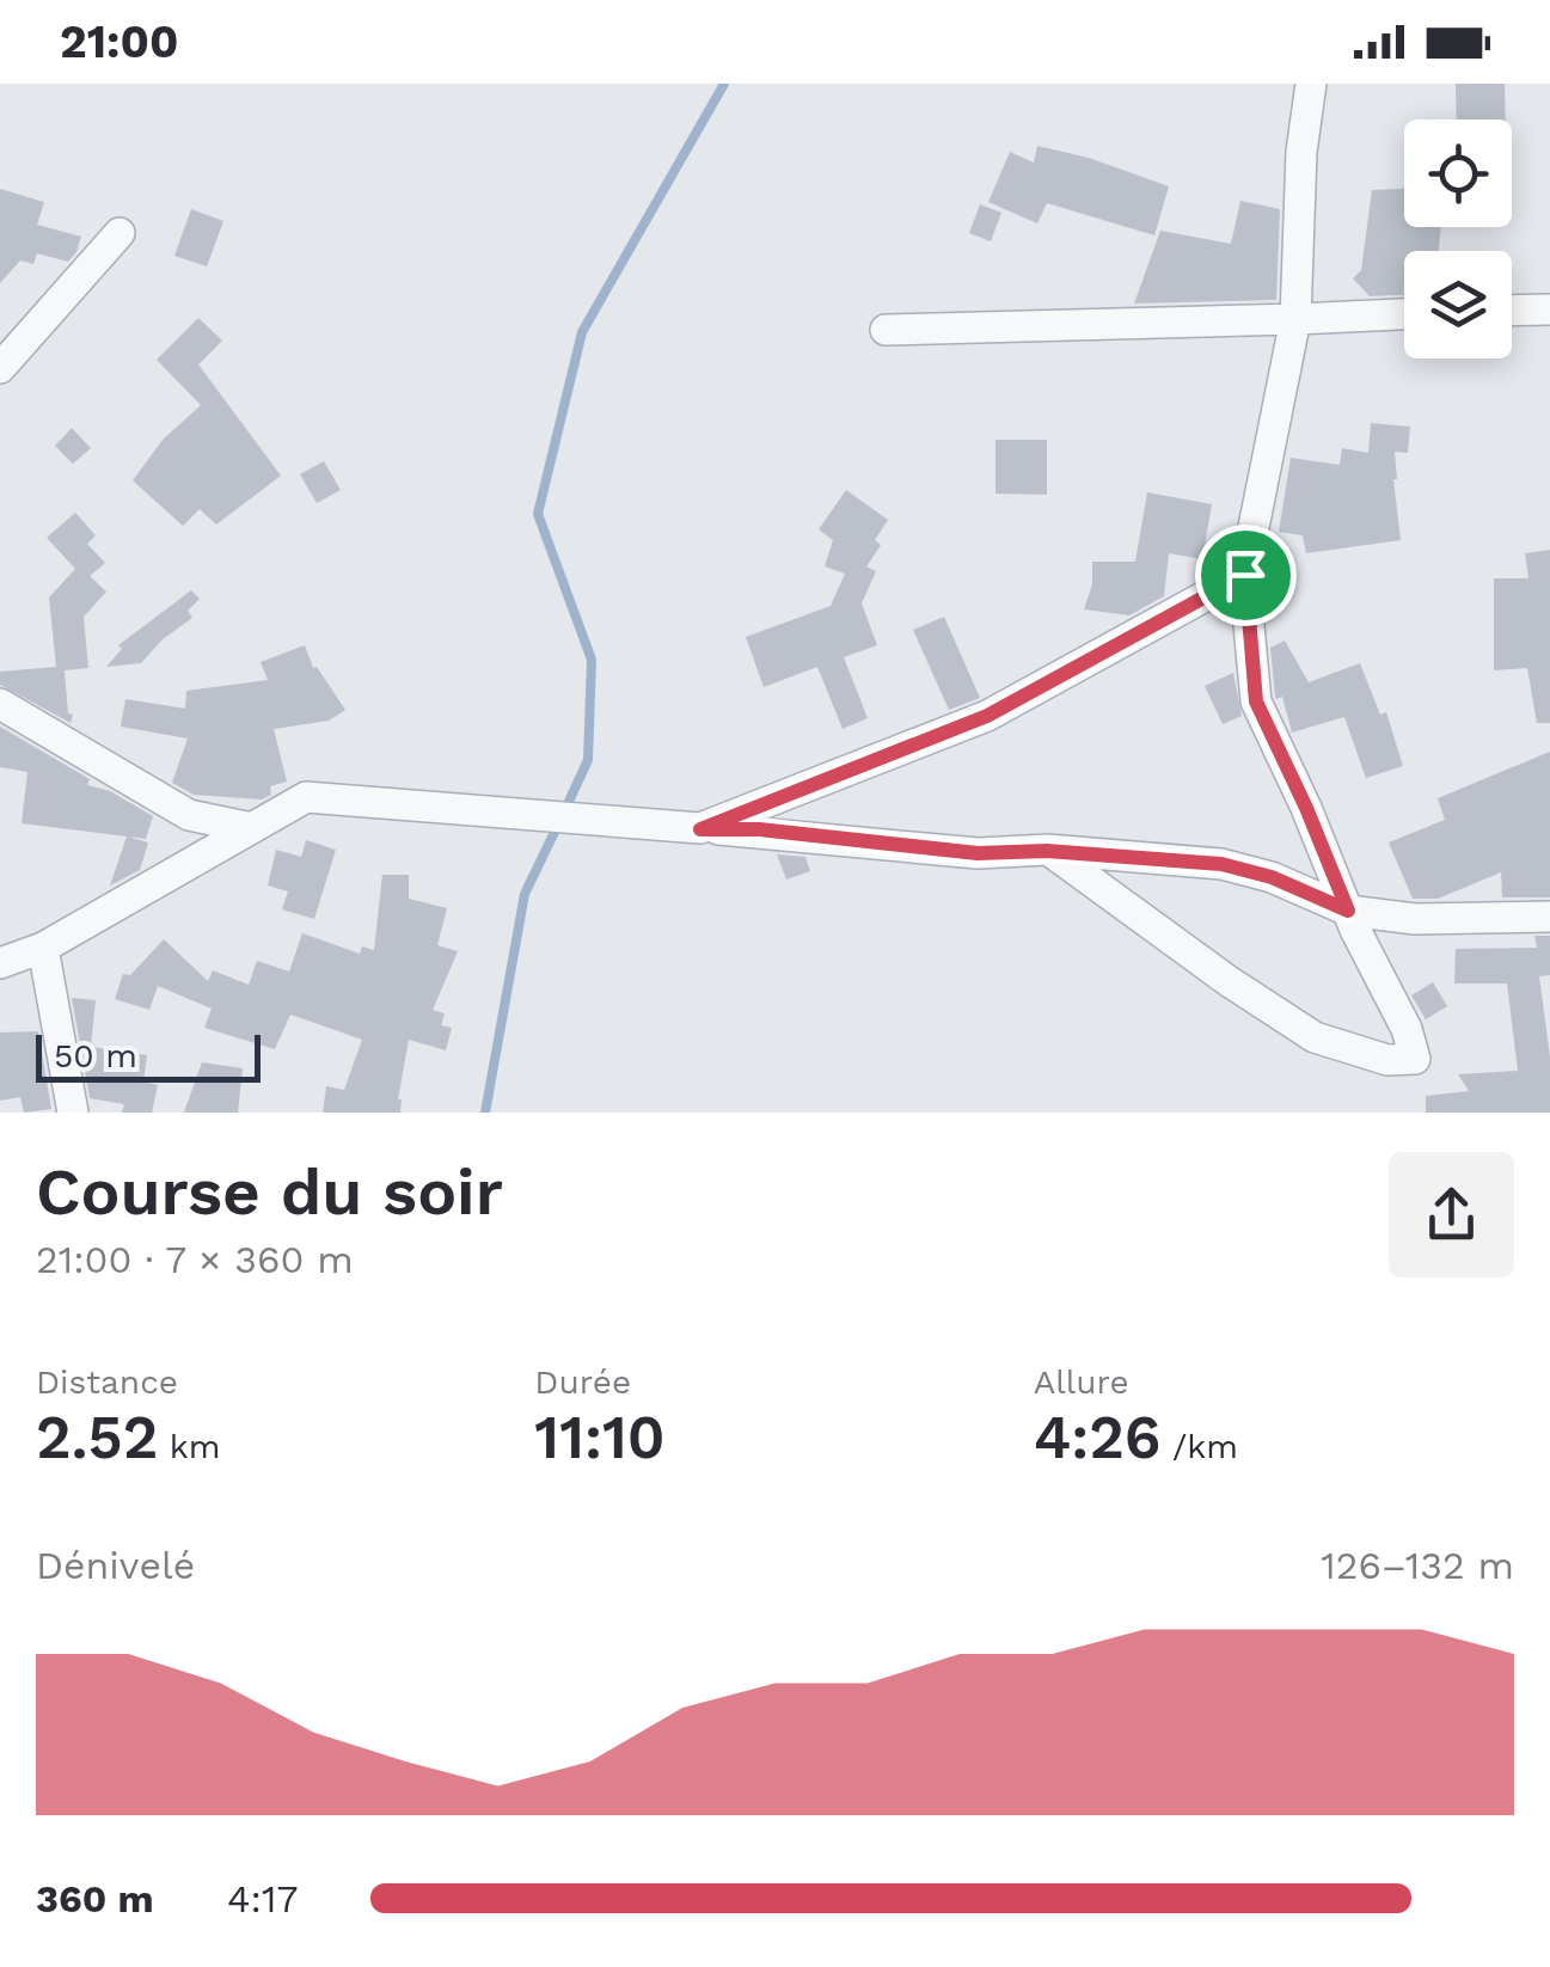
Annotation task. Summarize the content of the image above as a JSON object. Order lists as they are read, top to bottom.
{
  "scale_bar": "50 m",
  "page": {
    "status": "21:00",
    "scale": "50 m",
    "heading": ["Course du soir", "21:00 · 7 × 360 m"],
    "stats": [
      ["Distance", "2.52 km"],
      ["Durée", "11:10"],
      ["Allure", "4:26 /km"]
    ],
    "chart": ["Dénivelé", "126–132 m"],
    "list": [
      {
        "name": "360 m",
        "note": "4:17"
      }
    ]
  }
}
